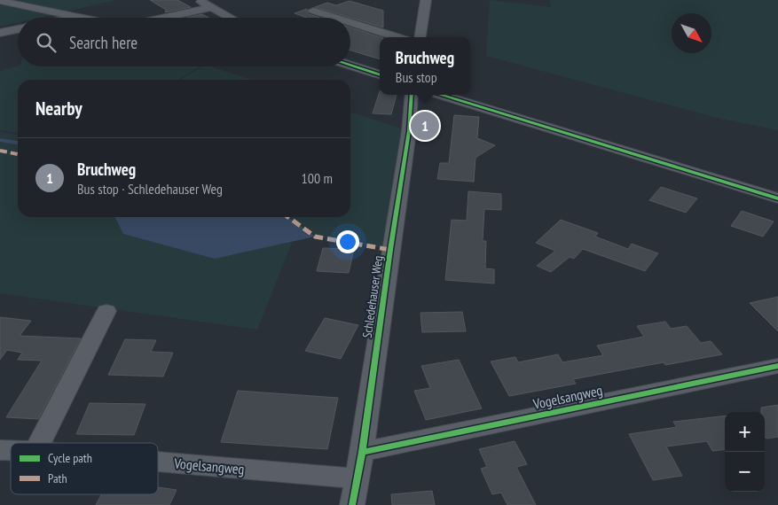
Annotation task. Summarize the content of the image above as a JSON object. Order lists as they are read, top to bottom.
{
  "streets": {
    "street": ["Schledehauser Weg", "Vogelsangweg"]
  },
  "crossings": [
    ["Schledehauser Weg", "Vogelsangweg"]
  ],
  "legend": ["Cycle path", "Path"],
  "north": "bottom right",
  "page": {
    "search": "Search here",
    "popup": ["Bruchweg", "Bus stop"],
    "heading": "Nearby",
    "pins": "1",
    "list": [
      {
        "mark": "1",
        "name": "Bruchweg",
        "note": "Bus stop · Schledehauser Weg",
        "value": "100 m"
      }
    ],
    "map_buttons": ["+", "−"]
  }
}
